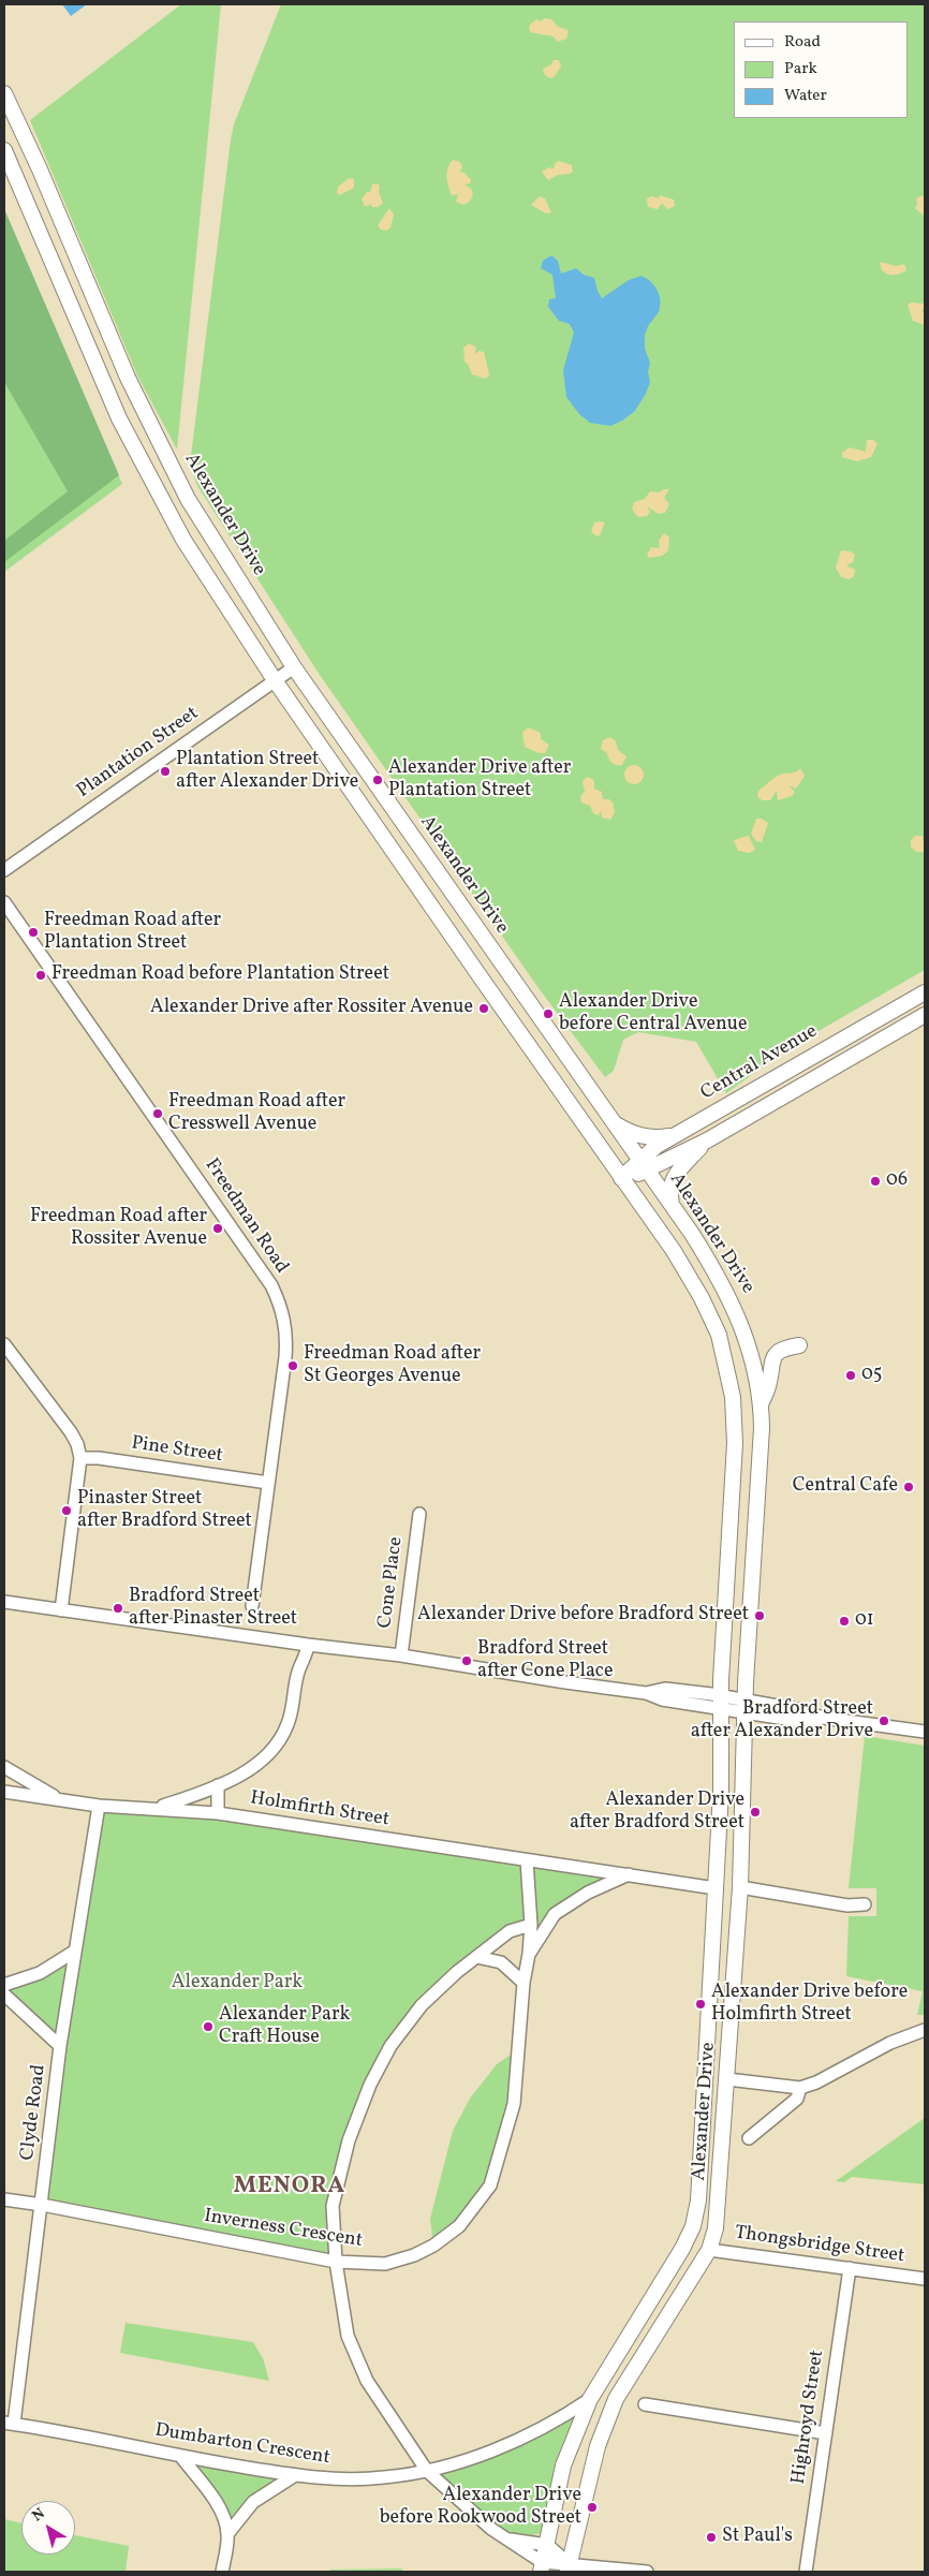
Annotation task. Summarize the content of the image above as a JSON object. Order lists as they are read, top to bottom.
{
  "streets": {
    "main road": ["Alexander Drive", "Central Avenue"],
    "street": [
      "Plantation Street",
      "Freedman Road",
      "Pine Street",
      "Cone Place",
      "Holmfirth Street",
      "Clyde Road",
      "Inverness Crescent",
      "Thongsbridge Street",
      "Highroyd Street",
      "Dumbarton Crescent"
    ]
  },
  "crossings": [
    ["Alexander Drive", "Plantation Street"],
    ["Alexander Drive", "Central Avenue"],
    ["Alexander Drive", "Holmfirth Street"],
    ["Alexander Drive", "Thongsbridge Street"],
    ["Alexander Drive", "Dumbarton Crescent"],
    ["Freedman Road", "Pine Street"],
    ["Holmfirth Street", "Clyde Road"],
    ["Holmfirth Street", "Inverness Crescent"],
    ["Clyde Road", "Inverness Crescent"],
    ["Clyde Road", "Dumbarton Crescent"],
    ["Thongsbridge Street", "Highroyd Street"]
  ],
  "districts": ["MENORA"],
  "parks": ["Alexander Park"],
  "places": [
    "Plantation Street after Alexander Drive",
    "Alexander Drive after Plantation Street",
    "Freedman Road after Plantation Street",
    "Freedman Road before Plantation Street",
    "Alexander Drive after Rossiter Avenue",
    "Alexander Drive before Central Avenue",
    "Freedman Road after Cresswell Avenue",
    "06",
    "Freedman Road after Rossiter Avenue",
    "Freedman Road after St Georges Avenue",
    "05",
    "Central Cafe",
    "Pinaster Street after Bradford Street",
    "Bradford Street after Pinaster Street",
    "Alexander Drive before Bradford Street",
    "01",
    "Bradford Street after Cone Place",
    "Bradford Street after Alexander Drive",
    "Alexander Drive after Bradford Street",
    "Alexander Drive before Holmfirth Street",
    "Alexander Park Craft House",
    "Alexander Drive before Rookwood Street",
    "St Paul's"
  ],
  "legend": ["Road", "Park", "Water"],
  "north": "top left"
}
